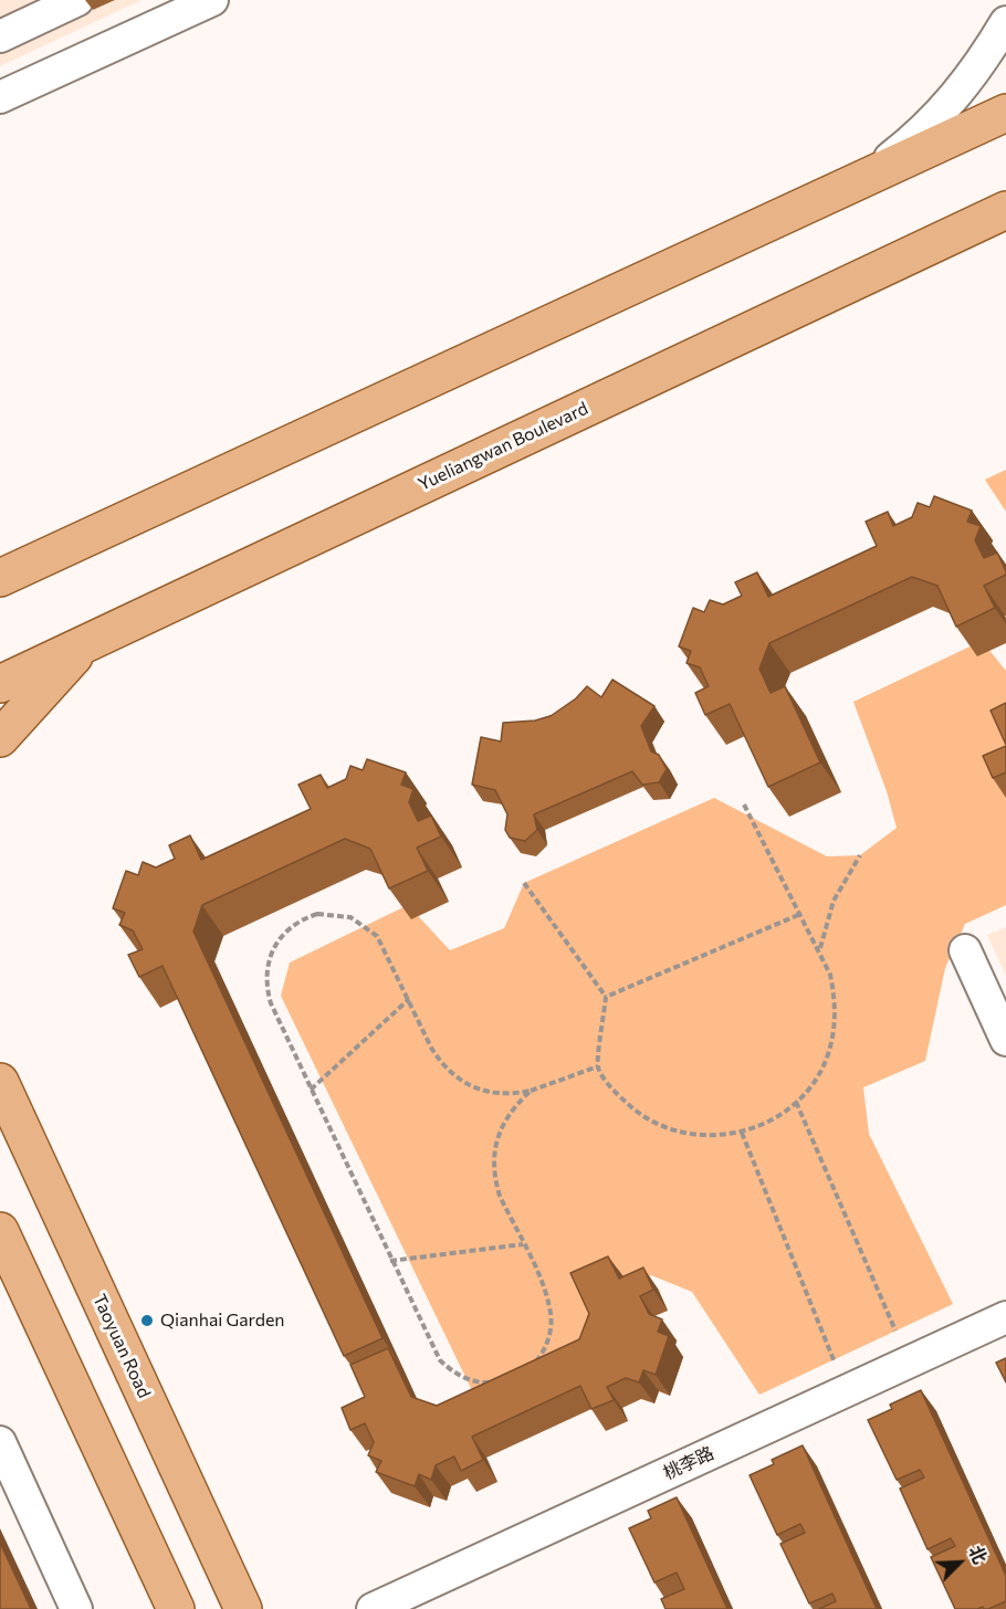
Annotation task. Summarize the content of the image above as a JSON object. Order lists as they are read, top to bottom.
{
  "streets": {
    "main road": ["Yueliangwan Boulevard", "Taoyuan Road"],
    "street": ["桃李路"]
  },
  "places": ["Qianhai Garden"],
  "north": "top right"
}
